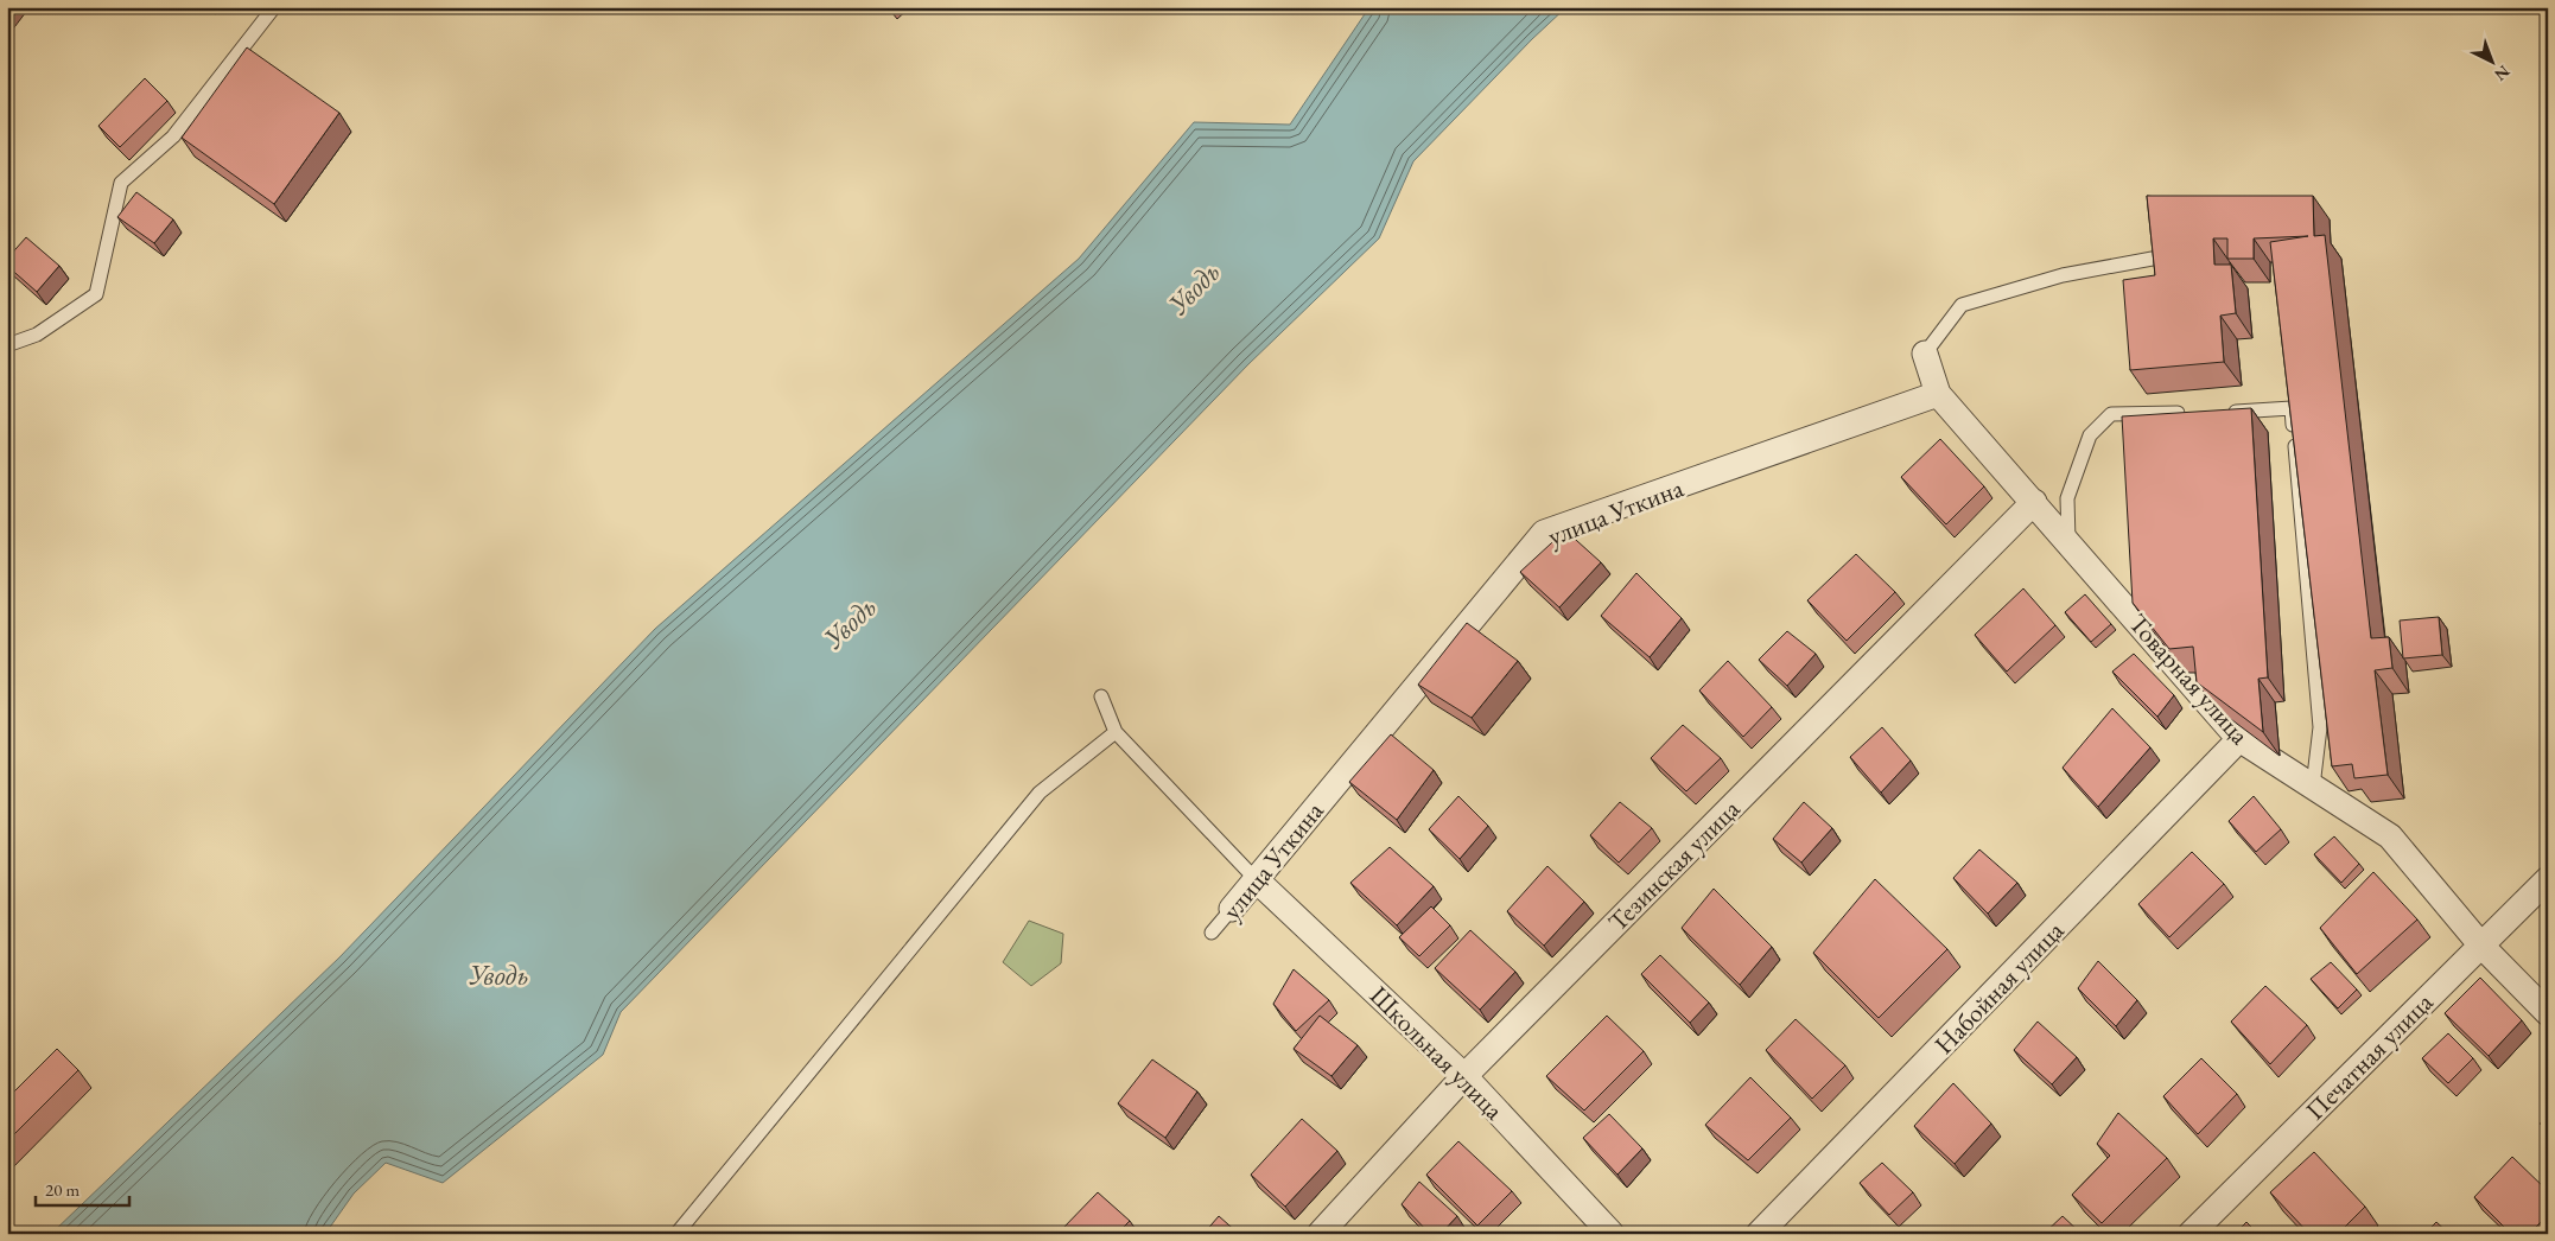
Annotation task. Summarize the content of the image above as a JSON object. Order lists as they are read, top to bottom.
{
  "streets": {
    "street": [
      "улица Уткина",
      "Товарная улица",
      "Тезинская улица",
      "Набойная улица",
      "Школьная улица",
      "Печатная улица"
    ]
  },
  "crossings": [
    ["улица Уткина", "Товарная улица"],
    ["улица Уткина", "Школьная улица"],
    ["Товарная улица", "Тезинская улица"],
    ["Товарная улица", "Набойная улица"],
    ["Товарная улица", "Печатная улица"],
    ["Тезинская улица", "Школьная улица"]
  ],
  "water": ["Уводь"],
  "scale_bar": "20 m",
  "north": "bottom right"
}
